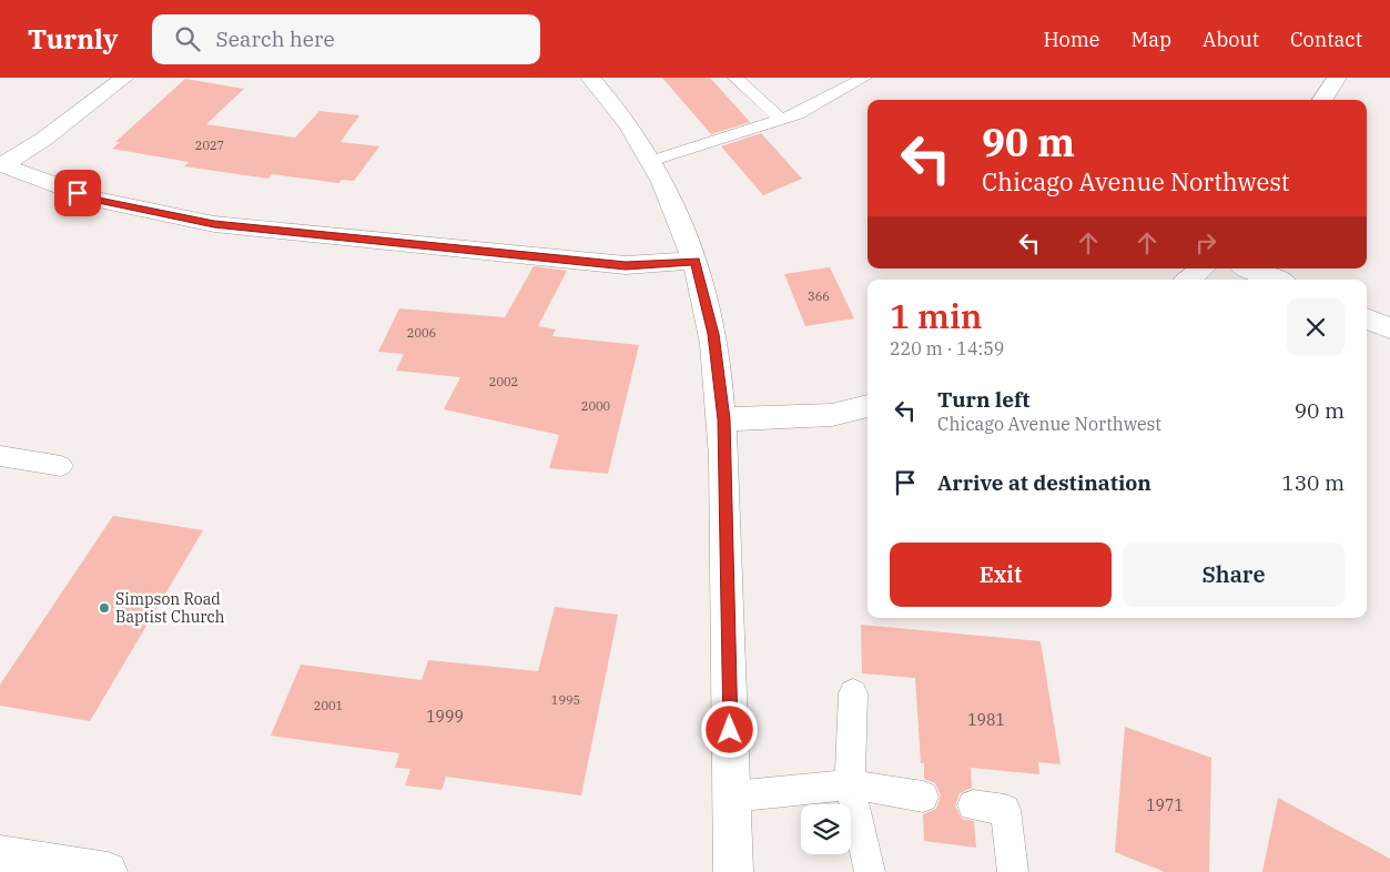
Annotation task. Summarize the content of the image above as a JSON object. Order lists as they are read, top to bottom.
{
  "places": ["Simpson Road Baptist Church"],
  "house_numbers": [
    "2027",
    "366",
    "2006",
    "2002",
    "2000",
    "1995",
    "2001",
    "1999",
    "1981",
    "1971"
  ],
  "page": {
    "header": "Turnly",
    "search": "Search here",
    "nav": [
      "Home",
      "Map",
      "About",
      "Contact"
    ],
    "turn": ["90 m", "Chicago Avenue Northwest"],
    "heading": ["1 min", "220 m · 14:59"],
    "list": [
      {
        "name": "Turn left",
        "note": "Chicago Avenue Northwest",
        "value": "90 m"
      },
      {
        "name": "Arrive at destination",
        "value": "130 m"
      }
    ],
    "buttons": ["Exit", "Share"]
  }
}
